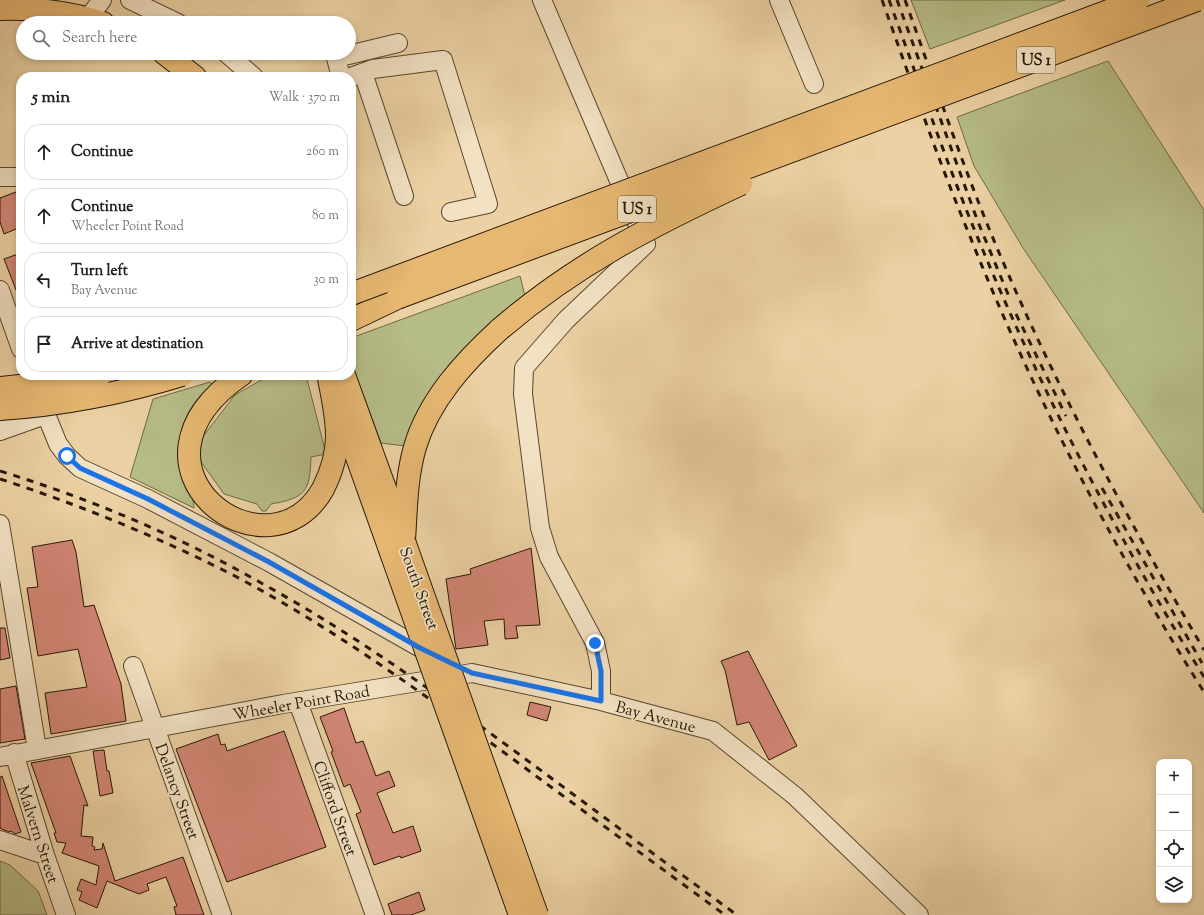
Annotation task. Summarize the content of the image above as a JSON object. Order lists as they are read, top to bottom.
{
  "streets": {
    "main road": ["US 1", "South Street"],
    "street": [
      "Wheeler Point Road",
      "Bay Avenue",
      "Delancy Street",
      "Clifford Street",
      "Malvern Street"
    ]
  },
  "crossings": [
    ["Wheeler Point Road", "Bay Avenue"],
    ["Wheeler Point Road", "Delancy Street"],
    ["Wheeler Point Road", "Clifford Street"],
    ["Wheeler Point Road", "Malvern Street"]
  ],
  "page": {
    "search": "Search here",
    "heading": ["5 min", "Walk · 370 m"],
    "list": [
      ["Continue", "260 m"],
      ["Continue", "Wheeler Point Road", "80 m"],
      ["Turn left", "Bay Avenue", "30 m"],
      "Arrive at destination"
    ],
    "map_buttons": ["+", "−"]
  }
}
